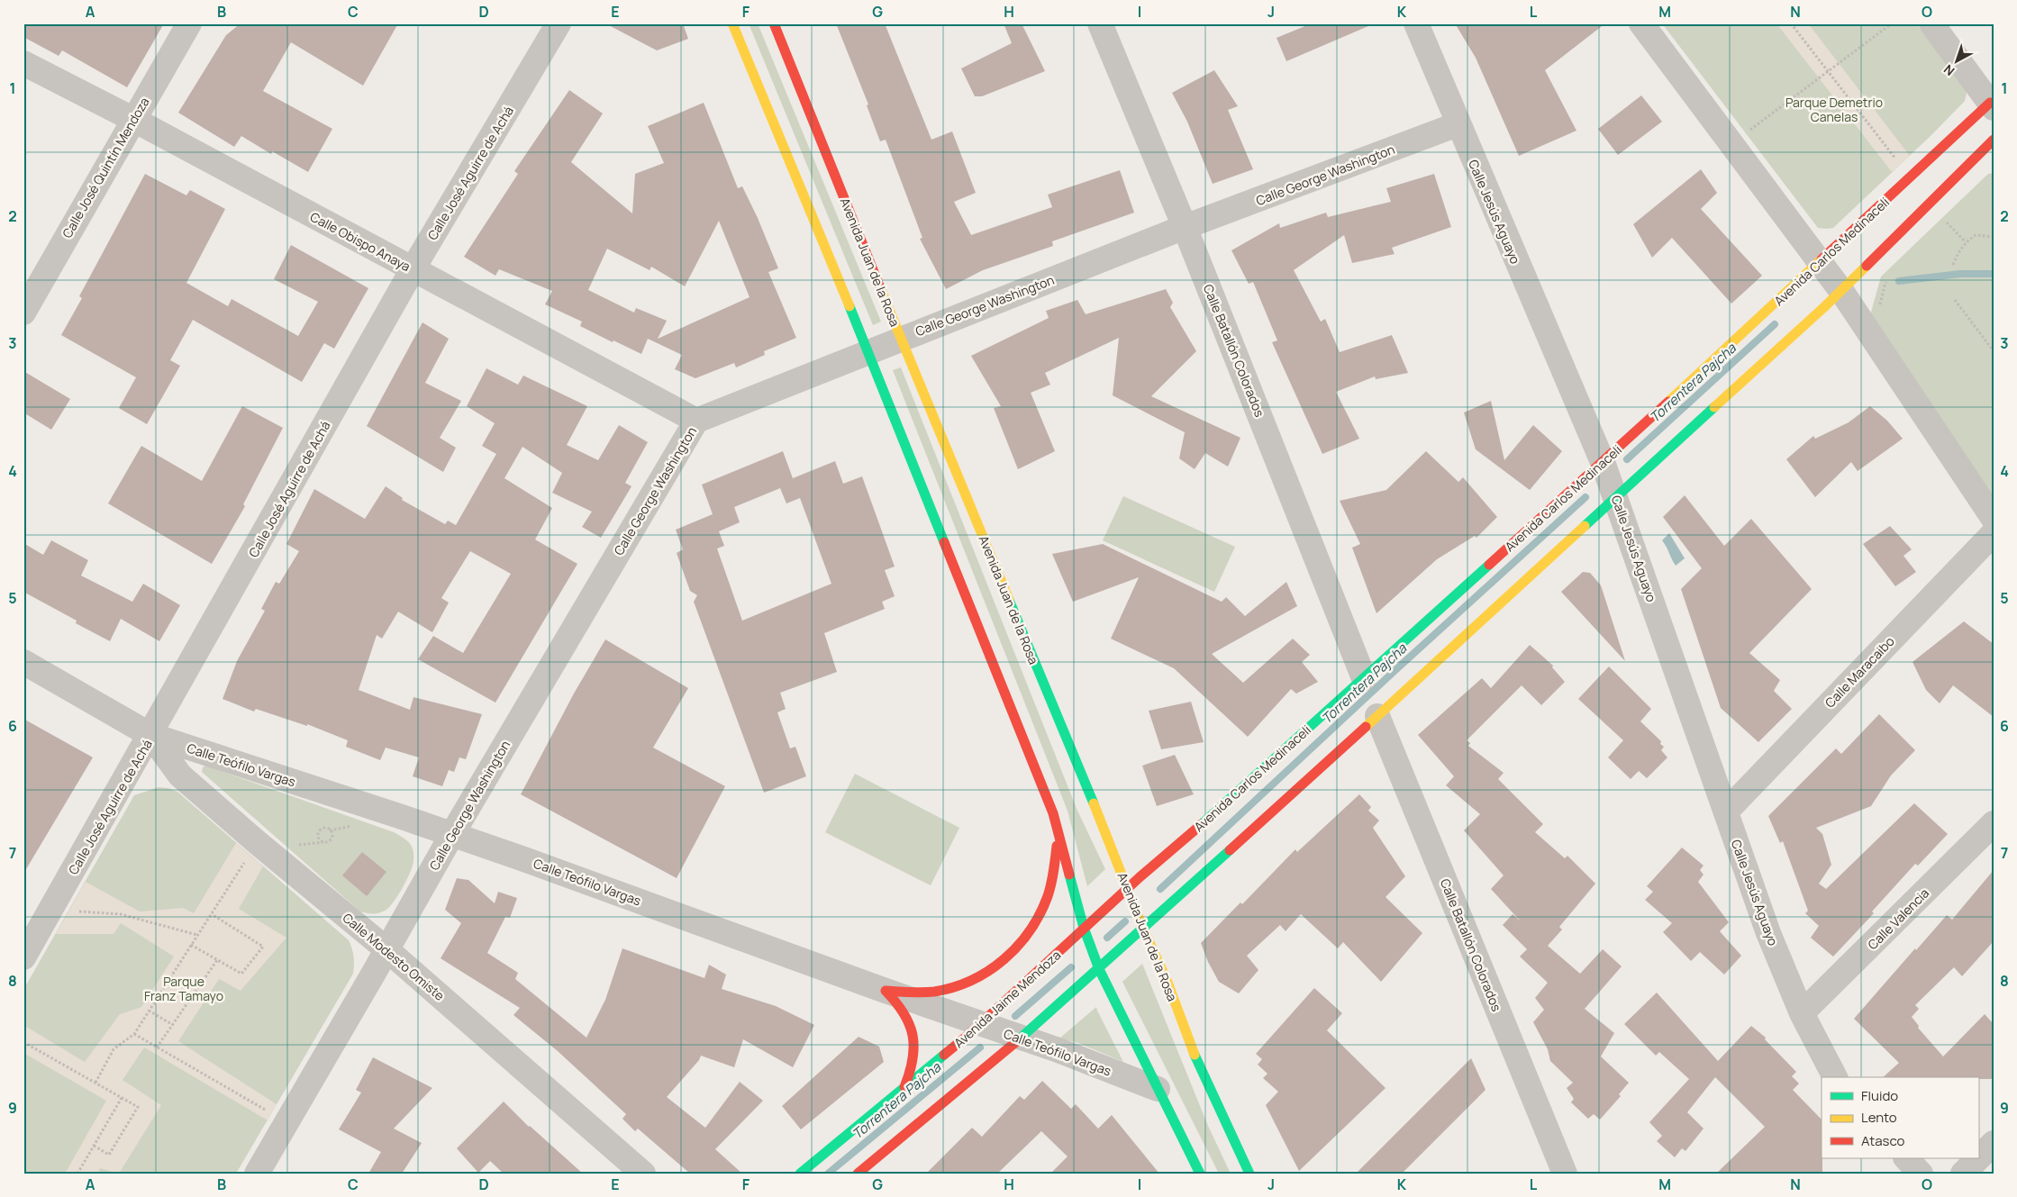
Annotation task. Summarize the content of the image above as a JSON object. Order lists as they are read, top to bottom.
{
  "streets": {
    "main road": ["Avenida Carlos Medinaceli", "Avenida Juan de la Rosa", "Avenida Jaime Mendoza"],
    "street": [
      "Calle José Quintín Mendoza",
      "Calle José Aguirre de Achá",
      "Calle George Washington",
      "Calle Jesús Aguayo",
      "Calle Obispo Anaya",
      "Calle Batallón Colorados",
      "Calle Maracaibo",
      "Calle Teófilo Vargas",
      "Calle Valencia",
      "Calle Modesto Omiste"
    ]
  },
  "crossings": [
    ["Calle José Quintín Mendoza", "Calle Obispo Anaya"],
    ["Calle José Aguirre de Achá", "Calle Obispo Anaya"],
    ["Calle José Aguirre de Achá", "Calle Teófilo Vargas"],
    ["Calle José Aguirre de Achá", "Calle Modesto Omiste"],
    ["Calle George Washington", "Calle Jesús Aguayo"],
    ["Calle George Washington", "Calle Obispo Anaya"],
    ["Calle George Washington", "Avenida Juan de la Rosa"],
    ["Calle George Washington", "Calle Batallón Colorados"],
    ["Calle George Washington", "Calle Teófilo Vargas"],
    ["Calle George Washington", "Calle Modesto Omiste"],
    ["Calle Jesús Aguayo", "Avenida Carlos Medinaceli"],
    ["Calle Jesús Aguayo", "Calle Maracaibo"],
    ["Calle Jesús Aguayo", "Calle Valencia"],
    ["Avenida Carlos Medinaceli", "Avenida Juan de la Rosa"],
    ["Avenida Carlos Medinaceli", "Calle Batallón Colorados"],
    ["Avenida Carlos Medinaceli", "Avenida Jaime Mendoza"],
    ["Avenida Juan de la Rosa", "Avenida Jaime Mendoza"],
    ["Calle Teófilo Vargas", "Calle Modesto Omiste"],
    ["Calle Teófilo Vargas", "Avenida Jaime Mendoza"]
  ],
  "water": ["Torrentera Pajcha"],
  "parks": ["Parque Demetrio Canelas", "Parque Franz Tamayo"],
  "legend": ["Fluido", "Lento", "Atasco"],
  "north": "bottom left",
  "grid": {
    "columns": [
      "A",
      "B",
      "C",
      "D",
      "E",
      "F",
      "G",
      "H",
      "I",
      "J",
      "K",
      "L",
      "M",
      "N",
      "O"
    ],
    "rows": [
      "1",
      "2",
      "3",
      "4",
      "5",
      "6",
      "7",
      "8",
      "9"
    ]
  }
}
